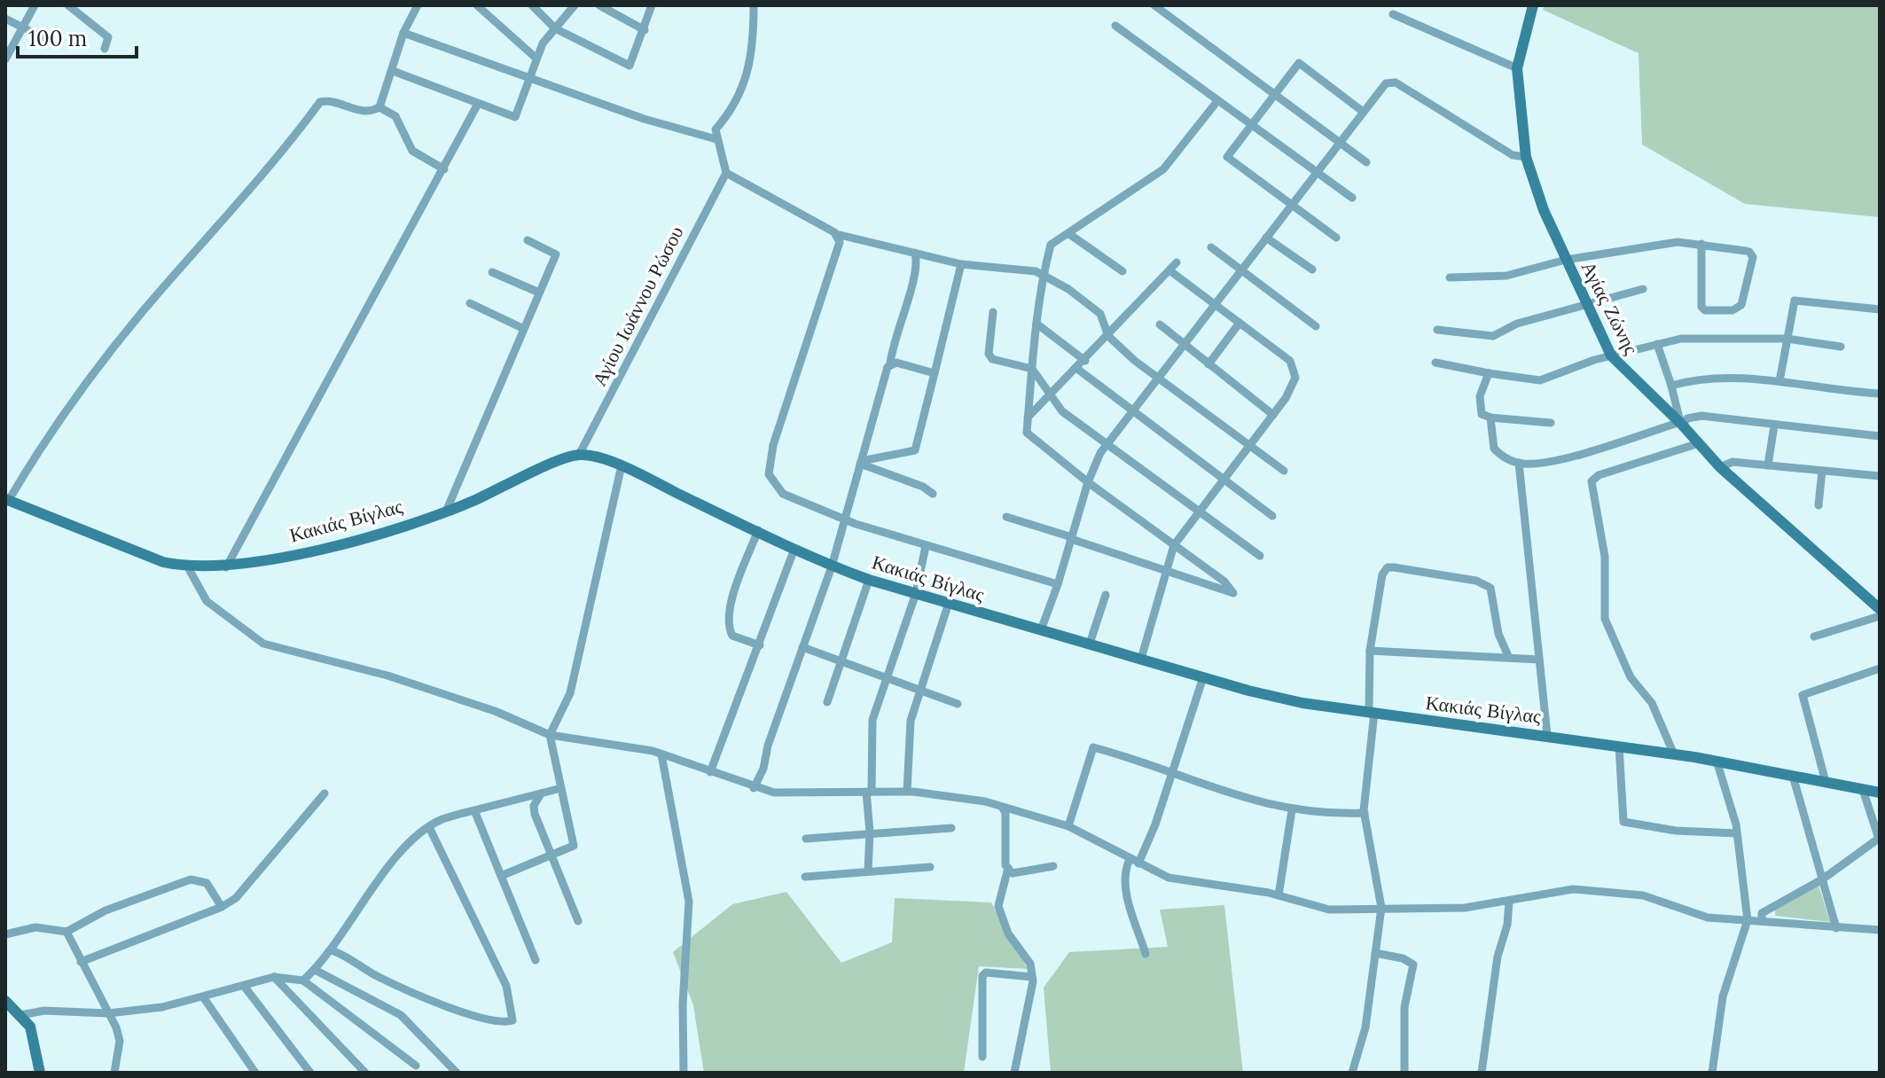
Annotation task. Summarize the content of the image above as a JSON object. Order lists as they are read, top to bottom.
{
  "streets": {
    "street": ["Αγίου Ιωάννου Ρώσου", "Αγίας Ζώνης", "Κακιάς Βίγλας"]
  },
  "crossings": [
    ["Αγίου Ιωάννου Ρώσου", "Κακιάς Βίγλας"]
  ],
  "scale_bar": "100 m"
}
